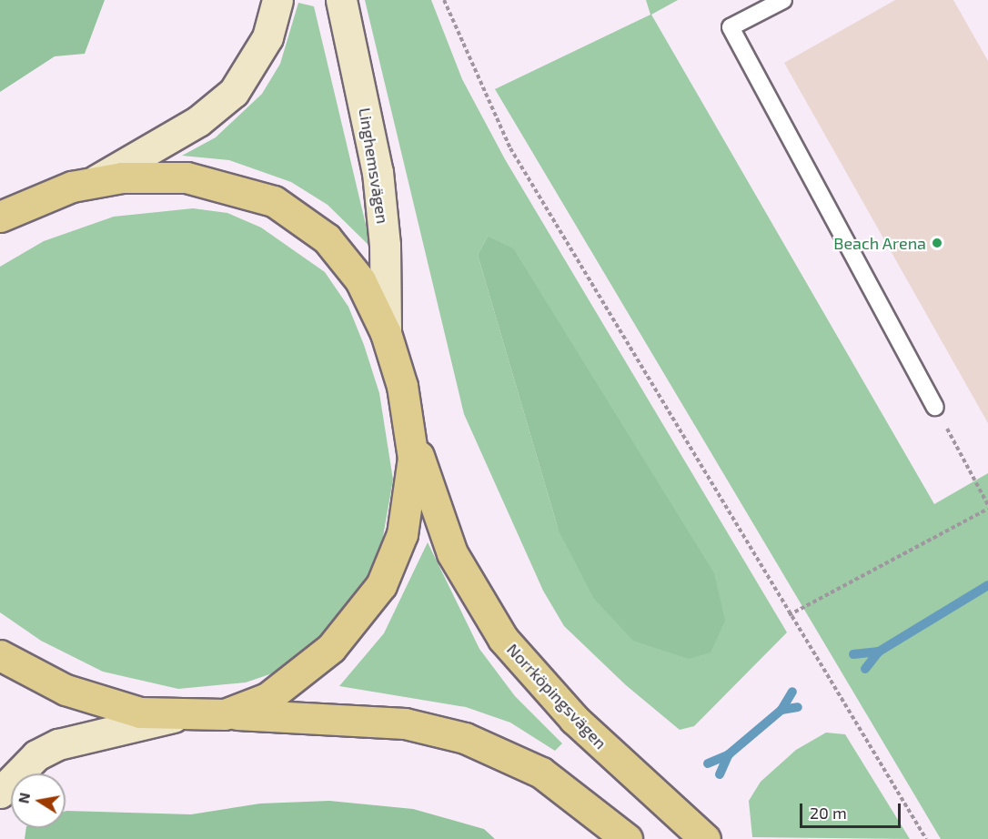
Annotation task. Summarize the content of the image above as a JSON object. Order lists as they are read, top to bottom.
{
  "streets": {
    "main road": ["Linghemsvägen", "Norrköpingsvägen"]
  },
  "places": ["Beach Arena"],
  "scale_bar": "20 m",
  "north": "left"
}
